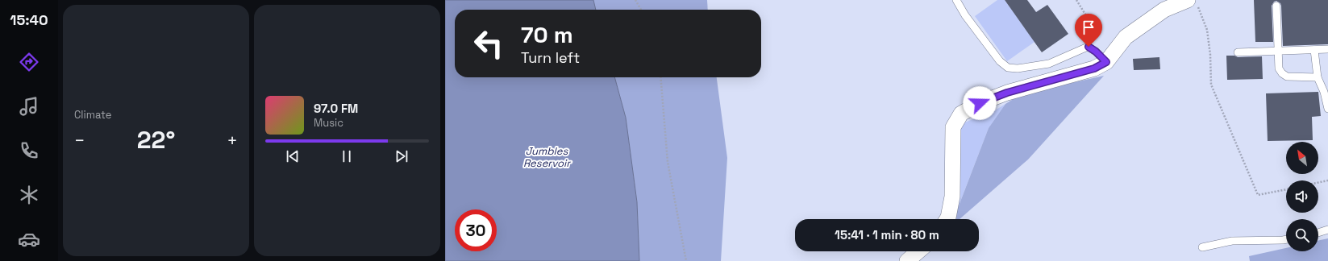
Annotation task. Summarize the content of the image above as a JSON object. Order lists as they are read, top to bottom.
{
  "water": ["Jumbles Reservoir"],
  "north": "top left",
  "page": {
    "tabs": "15:40",
    "tile": "Climate",
    "turn": ["70 m", "Turn left"],
    "song": ["97.0 FM", "Music"],
    "heat": ["−", "22°", "+"],
    "limit": "30",
    "trip": "15:41 · 1 min · 80 m"
  }
}
